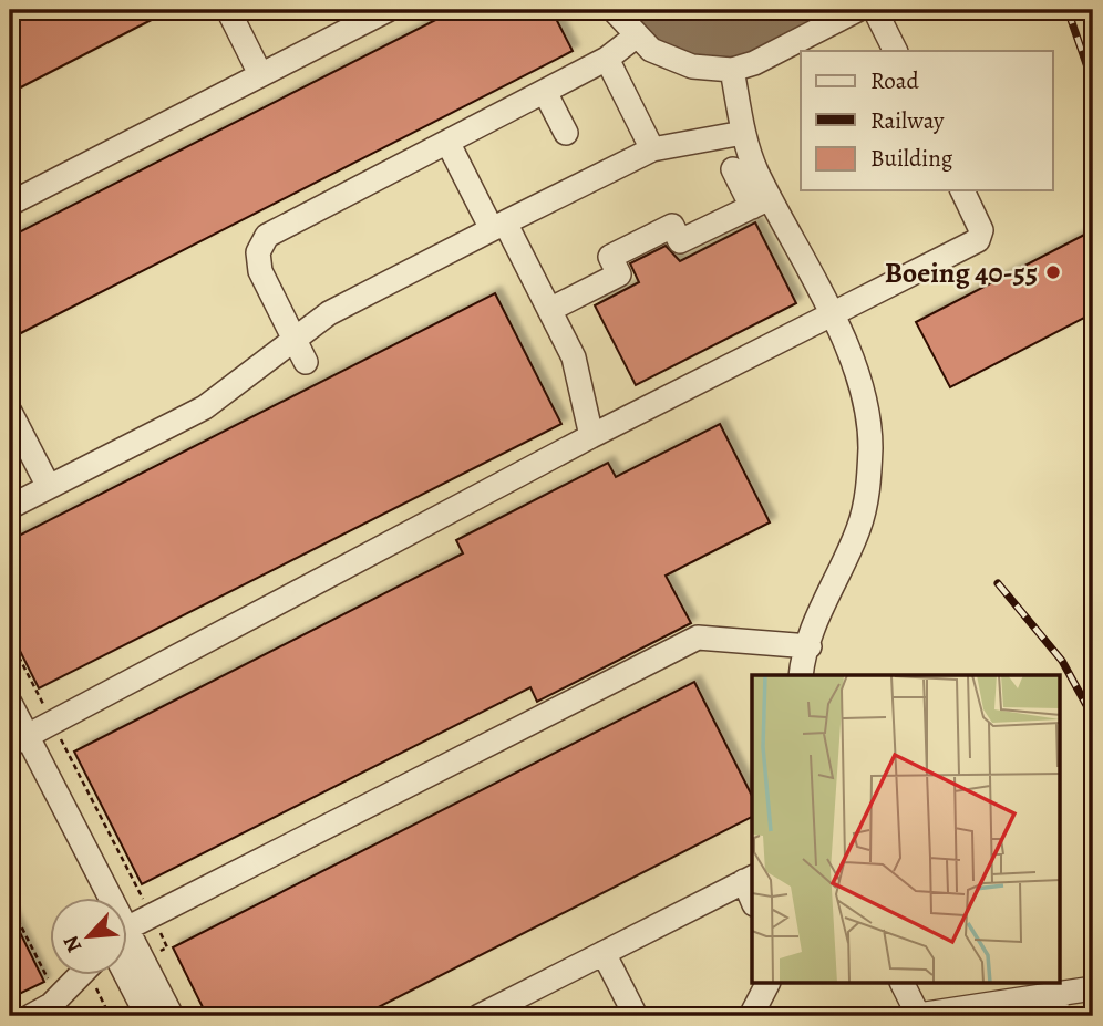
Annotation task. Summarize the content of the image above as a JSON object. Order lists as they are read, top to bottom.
{
  "places": ["Boeing 40-55"],
  "legend": ["Road", "Railway", "Building"],
  "north": "bottom left"
}
